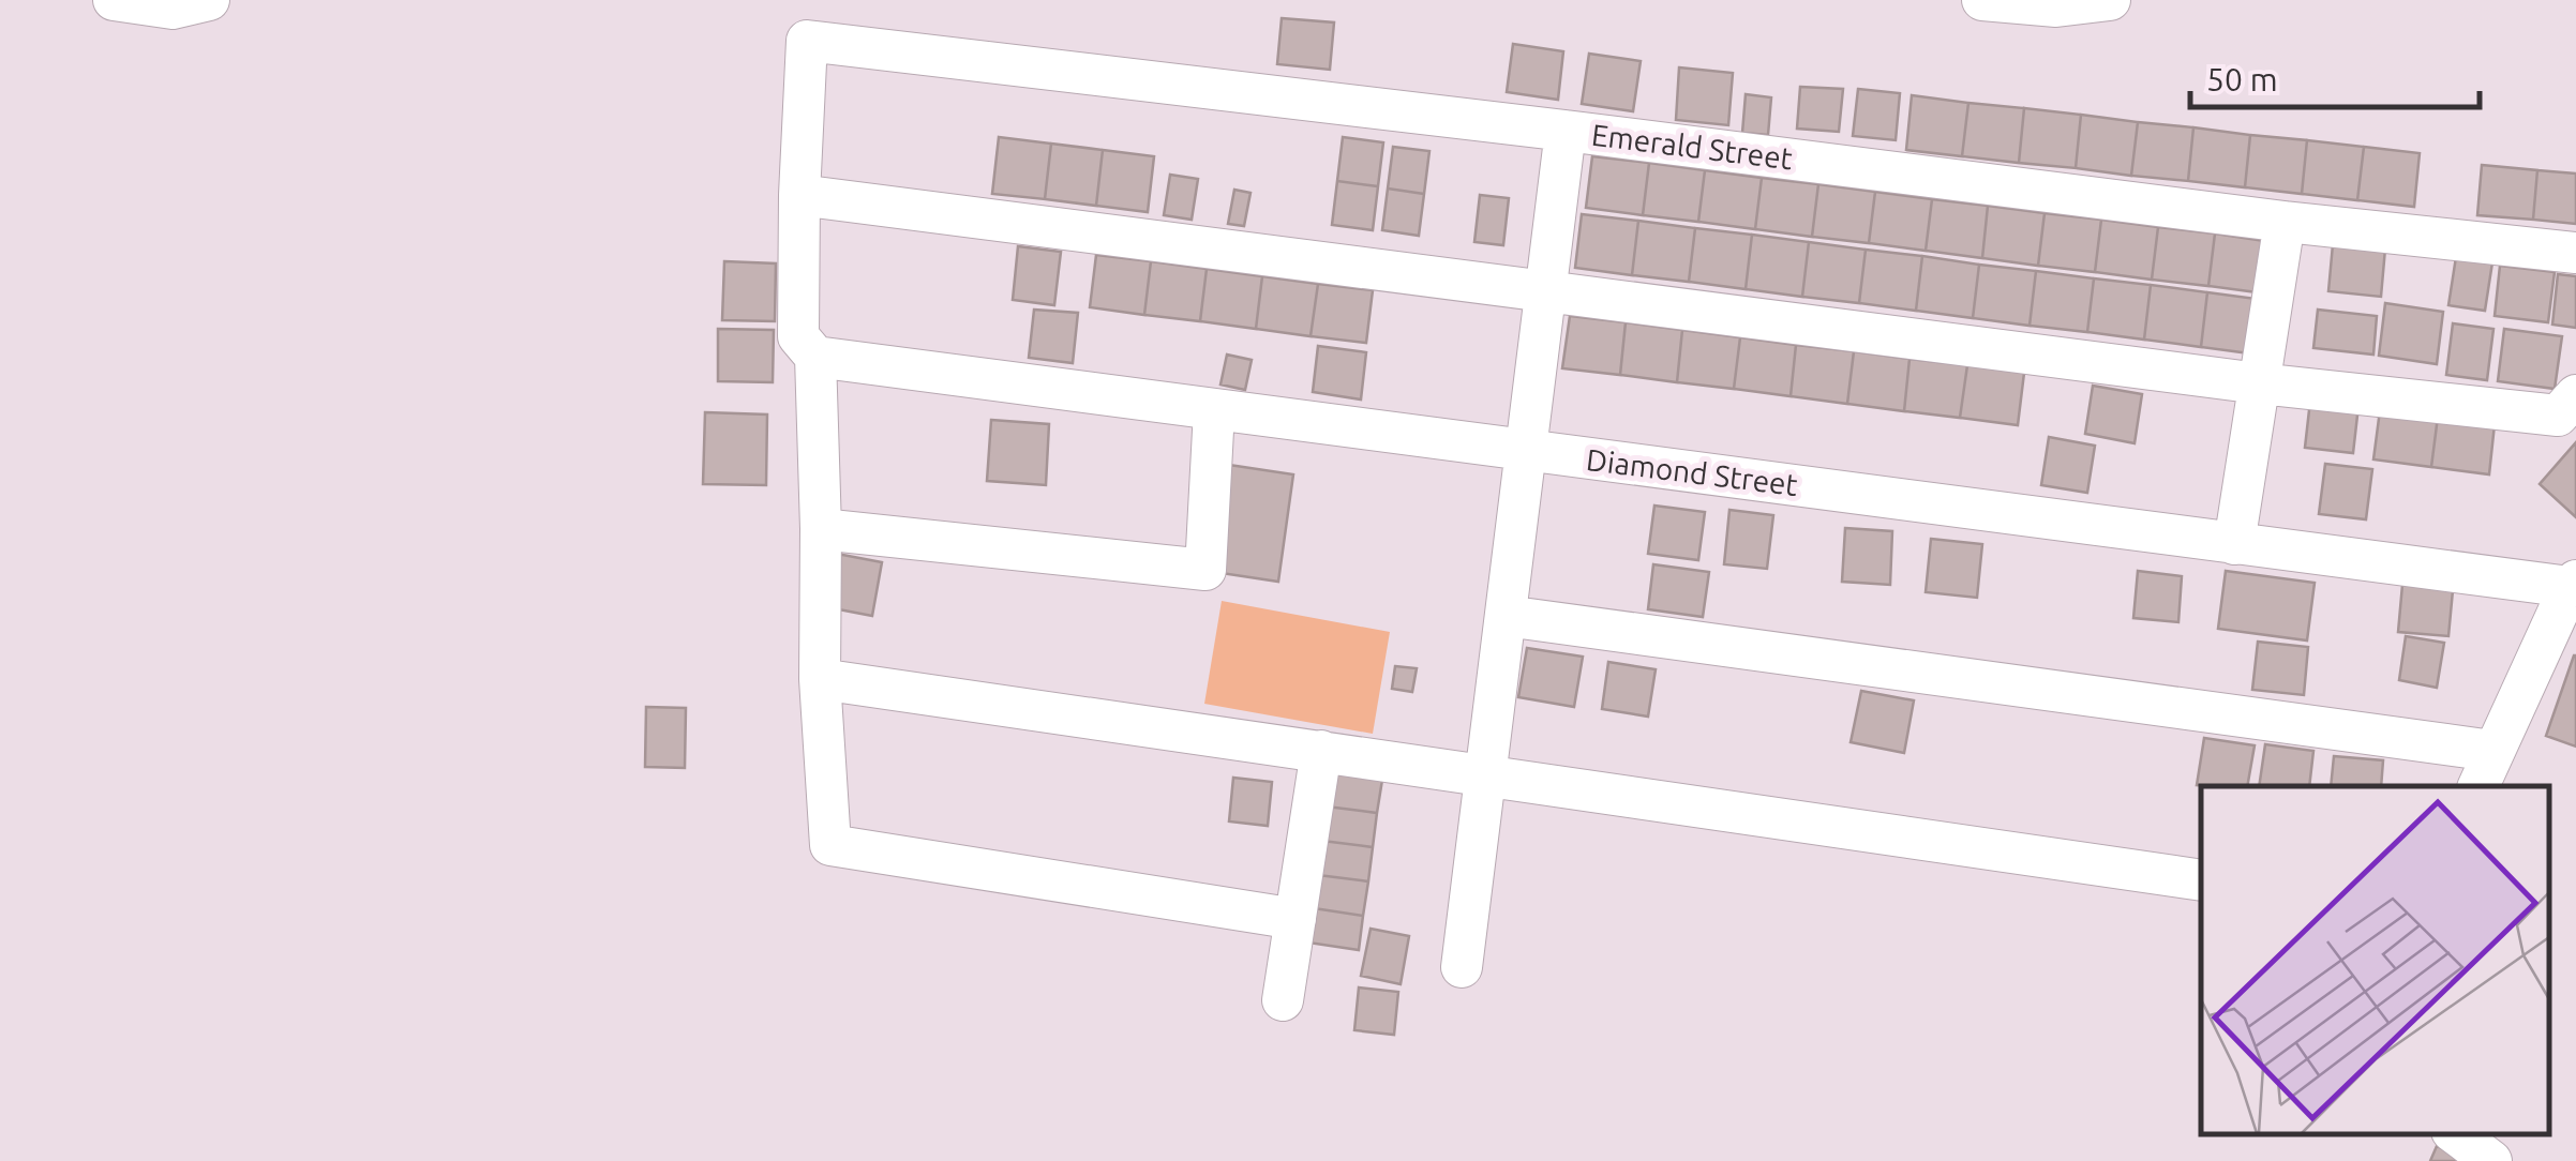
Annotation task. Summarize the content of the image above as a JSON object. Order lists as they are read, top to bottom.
{
  "streets": {
    "street": ["Emerald Street", "Diamond Street"]
  },
  "scale_bar": "50 m"
}
